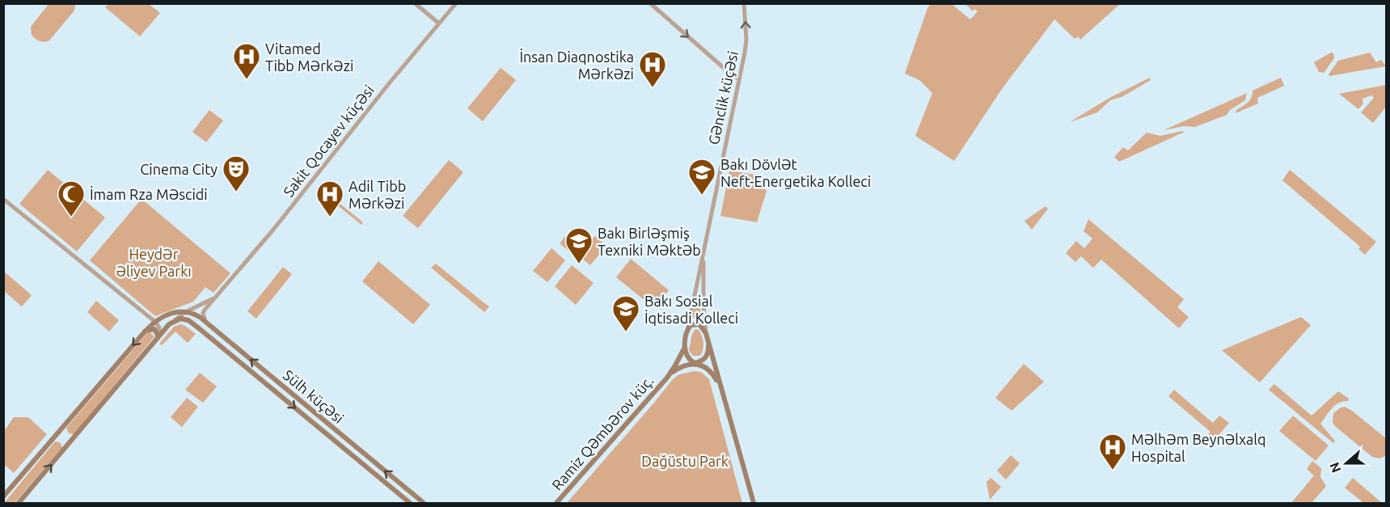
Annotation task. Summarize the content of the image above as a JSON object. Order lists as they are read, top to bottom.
{
  "streets": {
    "main road": ["Sülh küçəsi", "Ramiz Qəmbərov küç."],
    "street": ["Gənclik küçəsi", "Sakit Qocayev küçəsi"]
  },
  "crossings": [
    ["Sakit Qocayev küçəsi", "Sülh küçəsi"]
  ],
  "parks": ["Heydər Əliyev Parkı", "Dağüstu Park"],
  "places": {
    "hospital": [
      "Vitamed Tibb Mərkəzi",
      "İnsan Diaqnostika Mərkəzi",
      "Adil Tibb Mərkəzi",
      "Məlhəm Beynəlxalq Hospital"
    ],
    "theatre": ["Cinema City"],
    "school or university": ["Bakı Dövlət Neft-Energetika Kolleci", "Bakı Birləşmiş Texniki Məktəb", "Bakı Sosial İqtisadi Kolleci"],
    "mosque": ["İmam Rza Məscidi"]
  },
  "north": "left"
}
